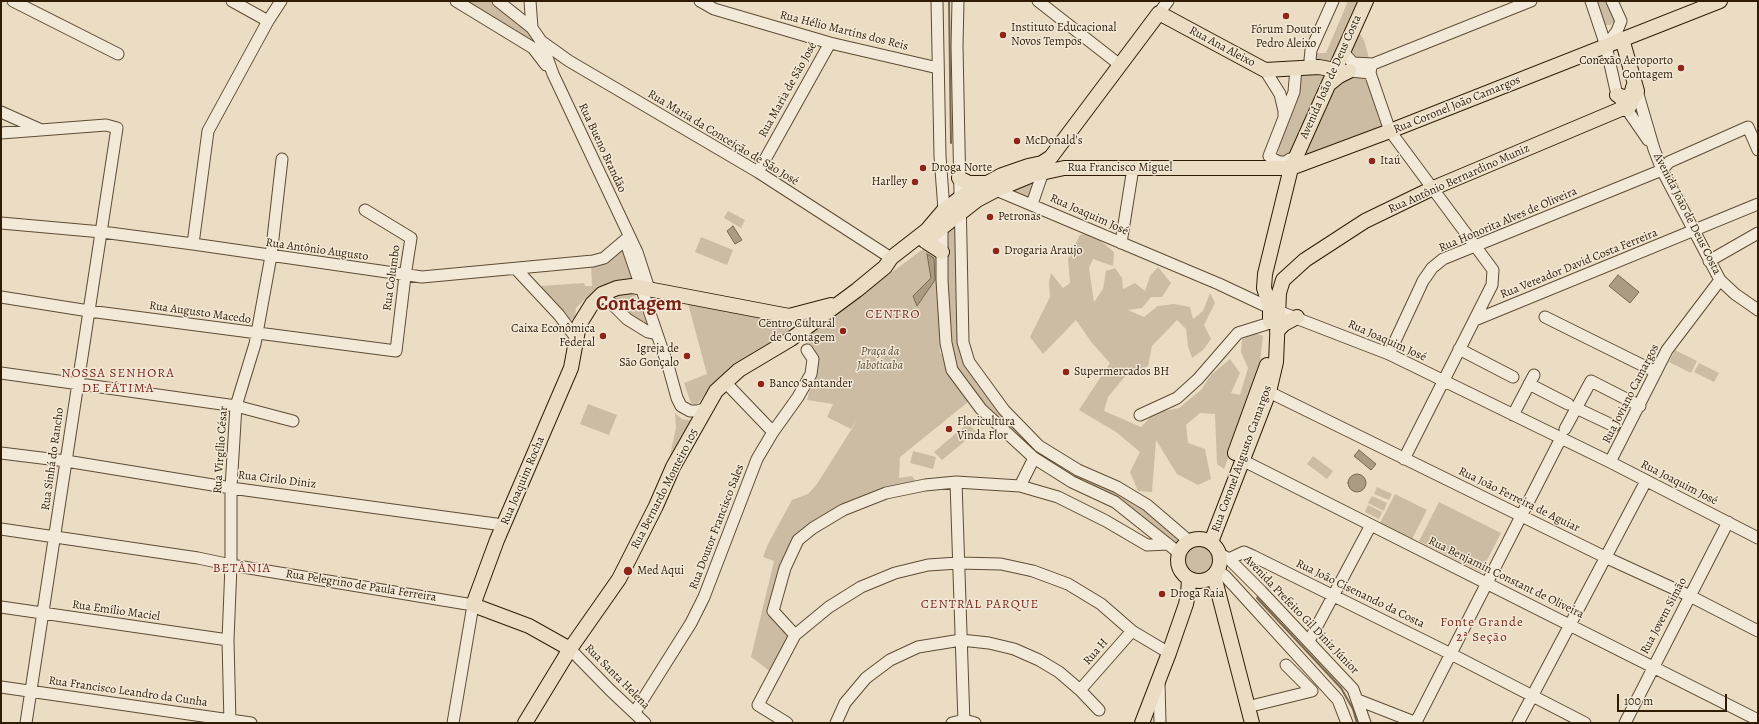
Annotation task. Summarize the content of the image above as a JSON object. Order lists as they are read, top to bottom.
{
  "streets": {
    "main road": [
      "Rua Ana Aleixo",
      "Avenida João de Deus Costa",
      "Rua Coronel João Camargos",
      "Rua Francisco Miguel",
      "Rua Antônio Bernardino Muniz",
      "Rua Coronel Augusto Camargos",
      "Rua Joaquim Rocha",
      "Rua Bernardo Monteiro 105",
      "Rua Pelegrino de Paula Ferreira"
    ],
    "street": [
      "Rua Hélio Martins dos Reis",
      "Rua Maria de São José",
      "Rua Maria da Conceição de São José",
      "Rua Bueno Brandão",
      "Rua Joaquim José",
      "Rua Honorita Alves de Oliveira",
      "Rua Antônio Augusto",
      "Rua Vereador David Costa Ferreira",
      "Rua Columbo",
      "Rua Augusto Macedo",
      "Rua Joviano Camargos",
      "Rua Virgílio César",
      "Rua Sinhá do Rancho",
      "Rua Cirilo Diniz",
      "Rua João Ferreira de Aguiar",
      "Rua Doutor Francisco Sales",
      "Rua Benjamin Constant de Oliveira",
      "Rua João Cisenando da Costa",
      "Rua Emílio Maciel",
      "Avenida Prefeito Gil Diniz Júnior",
      "Rua Jovem Simão",
      "Rua H",
      "Rua Santa Helena",
      "Rua Francisco Leandro da Cunha"
    ]
  },
  "crossings": [
    ["Rua Hélio Martins dos Reis", "Rua Maria de São José"],
    ["Rua Ana Aleixo", "Avenida João de Deus Costa"],
    ["Avenida João de Deus Costa", "Rua Coronel João Camargos"],
    ["Avenida João de Deus Costa", "Rua Francisco Miguel"],
    ["Avenida João de Deus Costa", "Rua Antônio Bernardino Muniz"],
    ["Avenida João de Deus Costa", "Rua Joaquim José"],
    ["Avenida João de Deus Costa", "Rua Honorita Alves de Oliveira"],
    ["Avenida João de Deus Costa", "Rua Vereador David Costa Ferreira"],
    ["Avenida João de Deus Costa", "Rua Joviano Camargos"],
    ["Avenida João de Deus Costa", "Rua Coronel Augusto Camargos"],
    ["Rua Maria de São José", "Rua Maria da Conceição de São José"],
    ["Rua Coronel João Camargos", "Rua Francisco Miguel"],
    ["Rua Maria da Conceição de São José", "Rua Francisco Miguel"],
    ["Rua Maria da Conceição de São José", "Rua Bernardo Monteiro 105"],
    ["Rua Bueno Brandão", "Rua Antônio Augusto"],
    ["Rua Bueno Brandão", "Rua Joaquim Rocha"],
    ["Rua Bueno Brandão", "Rua Bernardo Monteiro 105"],
    ["Rua Francisco Miguel", "Rua Joaquim José"],
    ["Rua Francisco Miguel", "Rua Bernardo Monteiro 105"],
    ["Rua Antônio Bernardino Muniz", "Rua Coronel Augusto Camargos"],
    ["Rua Joaquim José", "Rua Honorita Alves de Oliveira"],
    ["Rua Joaquim José", "Rua Joviano Camargos"],
    ["Rua Joaquim José", "Rua Coronel Augusto Camargos"],
    ["Rua Joaquim José", "Rua Jovem Simão"],
    ["Rua Antônio Augusto", "Rua Columbo"],
    ["Rua Antônio Augusto", "Rua Virgílio César"],
    ["Rua Antônio Augusto", "Rua Sinhá do Rancho"],
    ["Rua Columbo", "Rua Augusto Macedo"],
    ["Rua Augusto Macedo", "Rua Virgílio César"],
    ["Rua Augusto Macedo", "Rua Sinhá do Rancho"],
    ["Rua Virgílio César", "Rua Cirilo Diniz"],
    ["Rua Virgílio César", "Rua Pelegrino de Paula Ferreira"],
    ["Rua Virgílio César", "Rua Emílio Maciel"],
    ["Rua Virgílio César", "Rua Francisco Leandro da Cunha"],
    ["Rua Sinhá do Rancho", "Rua Cirilo Diniz"],
    ["Rua Sinhá do Rancho", "Rua Pelegrino de Paula Ferreira"],
    ["Rua Sinhá do Rancho", "Rua Emílio Maciel"],
    ["Rua Sinhá do Rancho", "Rua Francisco Leandro da Cunha"],
    ["Rua Coronel Augusto Camargos", "Rua João Ferreira de Aguiar"],
    ["Rua Coronel Augusto Camargos", "Rua Benjamin Constant de Oliveira"],
    ["Rua Coronel Augusto Camargos", "Rua João Cisenando da Costa"],
    ["Rua Coronel Augusto Camargos", "Avenida Prefeito Gil Diniz Júnior"],
    ["Rua Cirilo Diniz", "Rua Joaquim Rocha"],
    ["Rua Joaquim Rocha", "Rua Pelegrino de Paula Ferreira"],
    ["Rua Bernardo Monteiro 105", "Rua Pelegrino de Paula Ferreira"],
    ["Rua Bernardo Monteiro 105", "Rua Santa Helena"],
    ["Rua João Ferreira de Aguiar", "Rua Jovem Simão"],
    ["Rua Doutor Francisco Sales", "Rua Santa Helena"],
    ["Rua Benjamin Constant de Oliveira", "Rua Jovem Simão"],
    ["Rua Pelegrino de Paula Ferreira", "Rua Santa Helena"],
    ["Rua João Cisenando da Costa", "Avenida Prefeito Gil Diniz Júnior"]
  ],
  "districts": [
    "Contagem",
    "CENTRO",
    "NOSSA SENHORA DE FÁTIMA",
    "BETÂNIA",
    "CENTRAL PARQUE",
    "Fonte Grande 2ª Seção"
  ],
  "parks": ["Praça da Jaboticaba"],
  "places": [
    "Fórum Doutor Pedro Aleixo",
    "Instituto Educacional Novos Tempos",
    "Conexão Aeroporto Contagem",
    "McDonald's",
    "Itaú",
    "Droga Norte",
    "Harlley",
    "Petronas",
    "Drogaria Araujo",
    "Centro Cultural de Contagem",
    "Caixa Econômica Federal",
    "Igreja de São Gonçalo",
    "Supermercados BH",
    "Banco Santander",
    "Floricultura Vinda Flor",
    "Med Aqui",
    "Droga Raia"
  ],
  "scale_bar": "100 m"
}
